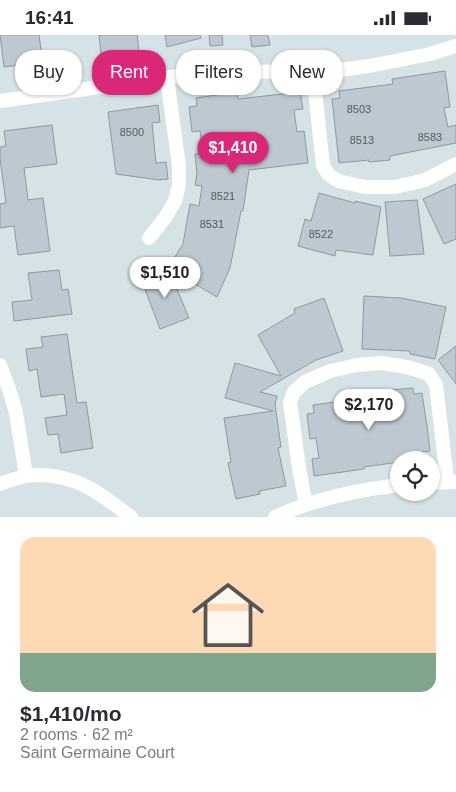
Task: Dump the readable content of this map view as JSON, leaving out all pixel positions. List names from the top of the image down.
{
  "house_numbers": [
    "8503",
    "8500",
    "8583",
    "8513",
    "8521",
    "8531",
    "8522"
  ],
  "page": {
    "status": "16:41",
    "chip": [
      "Buy",
      "Rent",
      "Filters",
      "New"
    ],
    "price": ["$1,410", "$1,510", "$2,170"],
    "list": [
      {
        "name": "$1,410/mo",
        "note": "2 rooms · 62 m² · Saint Germaine Court"
      }
    ]
  }
}
